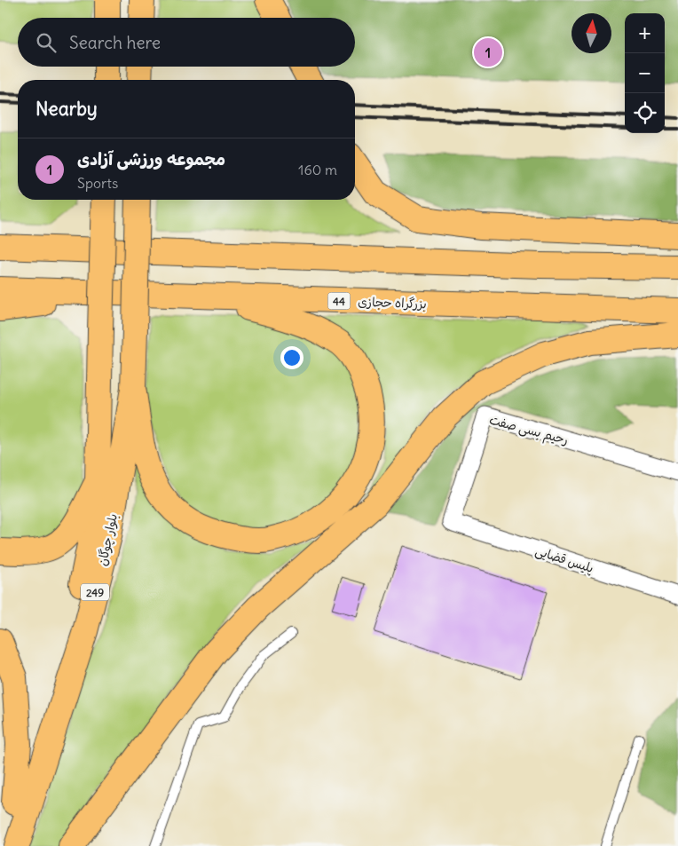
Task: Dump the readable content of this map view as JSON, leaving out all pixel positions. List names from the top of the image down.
{
  "streets": {
    "main road": [
      "44",
      "بزرگراه حجازی",
      "بلوار چوگان",
      "249"
    ],
    "street": ["رحیم بسی صفت", "پلیس قضایی"]
  },
  "crossings": [
    ["رحیم بسی صفت", "پلیس قضایی"]
  ],
  "north": "top",
  "page": {
    "map_buttons": ["+", "−"],
    "search": "Search here",
    "pins": "1",
    "heading": "Nearby",
    "list": [
      {
        "mark": "1",
        "name": "مجموعه ورزشی آزادی",
        "note": "Sports",
        "value": "160 m"
      }
    ]
  }
}
